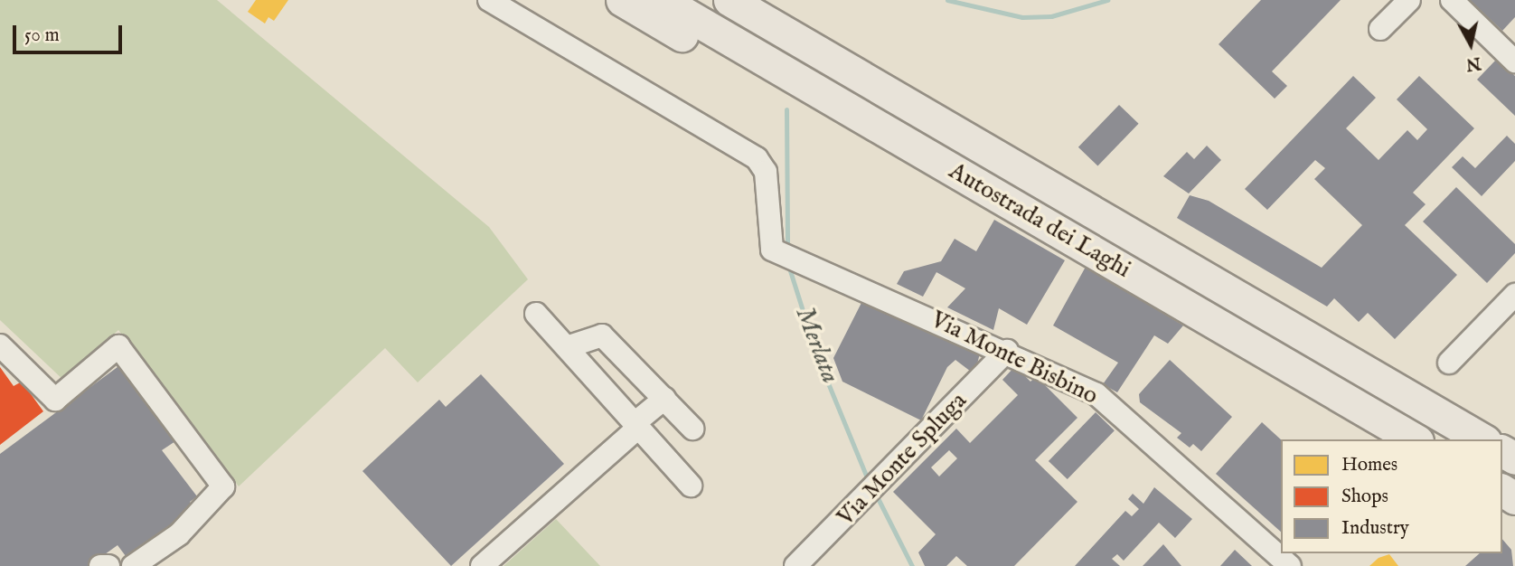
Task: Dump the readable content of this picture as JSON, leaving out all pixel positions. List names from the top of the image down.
{
  "streets": {
    "highway": ["Autostrada dei Laghi"],
    "street": ["Via Monte Bisbino", "Via Monte Spluga"]
  },
  "crossings": [
    ["Via Monte Bisbino", "Via Monte Spluga"]
  ],
  "water": ["Merlata"],
  "legend": ["Homes", "Shops", "Industry"],
  "scale_bar": "50 m",
  "north": "bottom"
}
